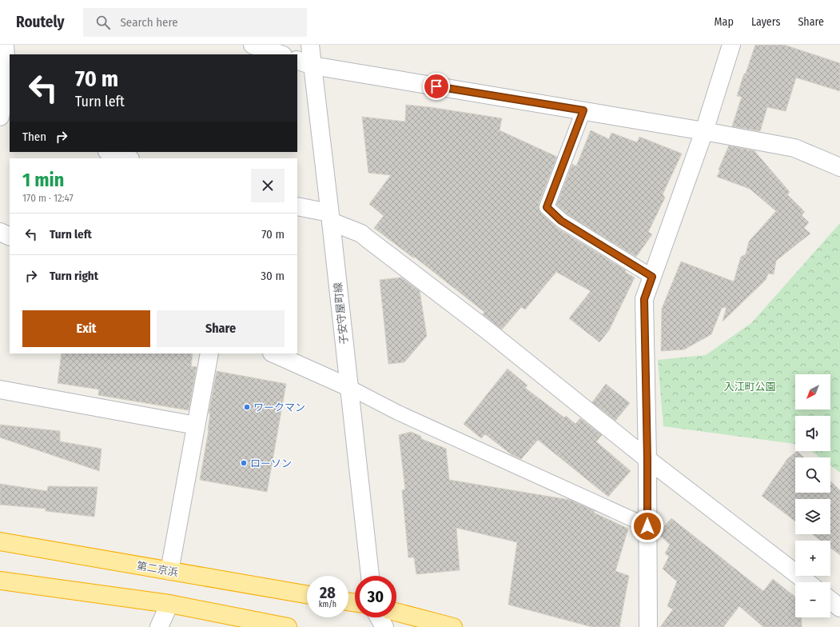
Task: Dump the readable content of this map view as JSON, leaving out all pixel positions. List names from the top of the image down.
{
  "streets": {
    "highway": ["第二京浜"],
    "street": ["子安守屋町線"]
  },
  "parks": ["入江町公園"],
  "places": ["ワークマン", "ローソン"],
  "north": "bottom left",
  "page": {
    "header": "Routely",
    "search": "Search here",
    "nav": ["Map", "Layers", "Share"],
    "turn": ["70 m", "Turn left"],
    "then": "Then",
    "heading": ["1 min", "170 m · 12:47"],
    "list": [
      {
        "name": "Turn left",
        "value": "70 m"
      },
      {
        "name": "Turn right",
        "value": "30 m"
      }
    ],
    "buttons": ["Exit", "Share"],
    "map_buttons": ["+", "−"],
    "speed": "28 km/h",
    "limit": "30"
  }
}
